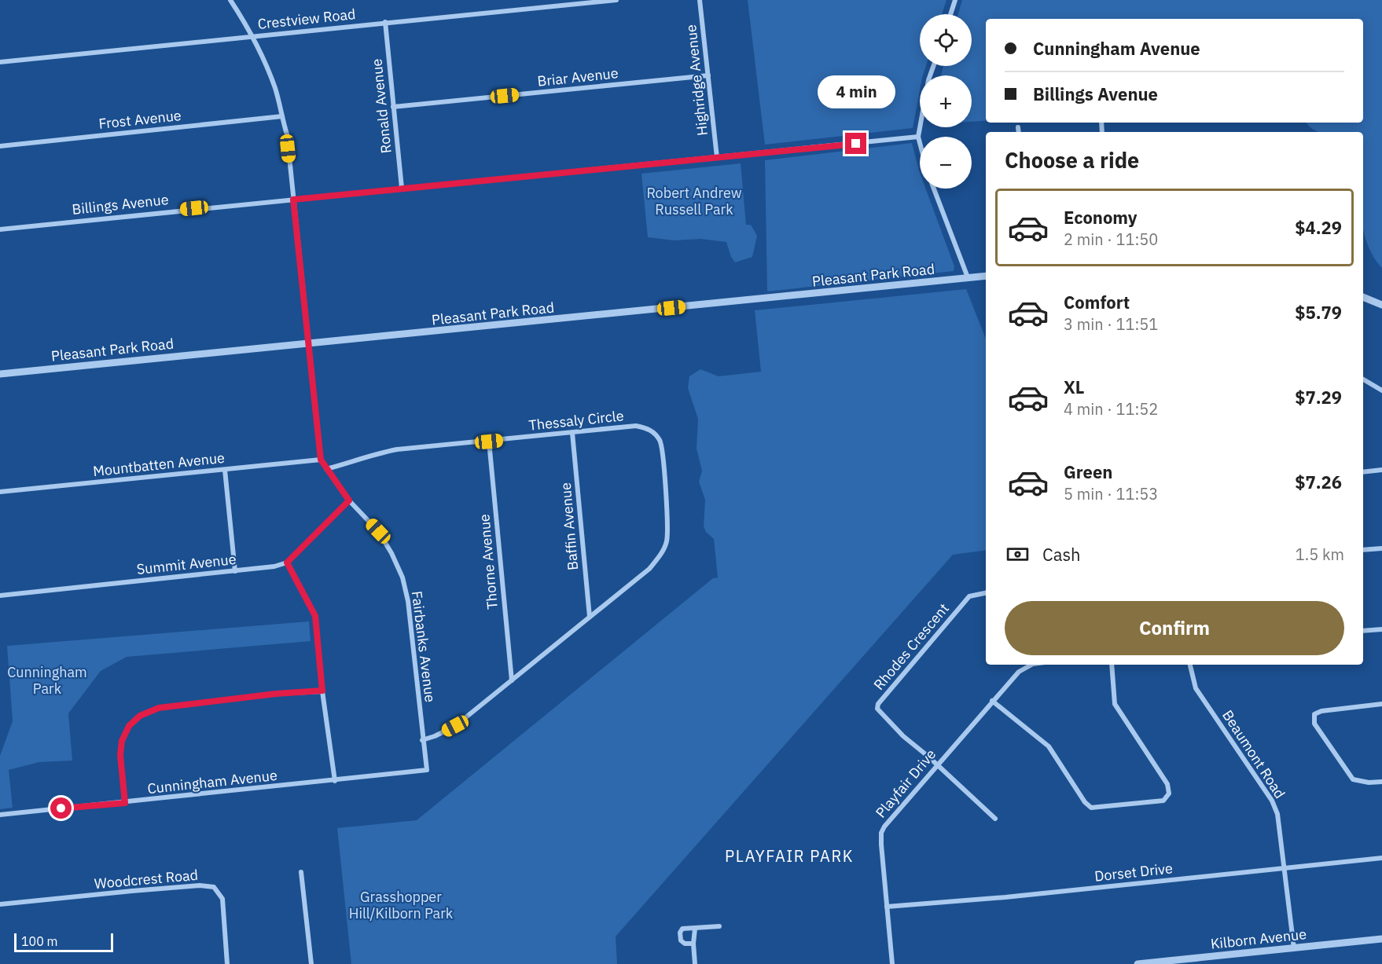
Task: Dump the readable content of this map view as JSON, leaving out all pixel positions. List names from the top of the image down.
{
  "streets": {
    "street": [
      "Crestview Road",
      "Briar Avenue",
      "Highridge Avenue",
      "Ronald Avenue",
      "Frost Avenue",
      "Billings Avenue",
      "Pleasant Park Road",
      "Thessaly Circle",
      "Mountbatten Avenue",
      "Baffin Avenue",
      "Thorne Avenue",
      "Summit Avenue",
      "Fairbanks Avenue",
      "Rhodes Crescent",
      "Beaumont Road",
      "Cunningham Avenue",
      "Playfair Drive",
      "Dorset Drive",
      "Woodcrest Road",
      "Kilborn Avenue"
    ]
  },
  "crossings": [
    ["Crestview Road", "Ronald Avenue"],
    ["Crestview Road", "Fairbanks Avenue"],
    ["Briar Avenue", "Highridge Avenue"],
    ["Briar Avenue", "Ronald Avenue"],
    ["Highridge Avenue", "Billings Avenue"],
    ["Ronald Avenue", "Billings Avenue"],
    ["Frost Avenue", "Fairbanks Avenue"],
    ["Billings Avenue", "Fairbanks Avenue"],
    ["Pleasant Park Road", "Fairbanks Avenue"],
    ["Thessaly Circle", "Baffin Avenue"],
    ["Thessaly Circle", "Thorne Avenue"],
    ["Thessaly Circle", "Fairbanks Avenue"],
    ["Mountbatten Avenue", "Fairbanks Avenue"],
    ["Fairbanks Avenue", "Cunningham Avenue"],
    ["Rhodes Crescent", "Playfair Drive"],
    ["Beaumont Road", "Dorset Drive"],
    ["Beaumont Road", "Kilborn Avenue"],
    ["Playfair Drive", "Dorset Drive"]
  ],
  "districts": ["PLAYFAIR PARK"],
  "parks": ["Robert Andrew Russell Park", "Cunningham Park", "Grasshopper Hill/Kilborn Park"],
  "scale_bar": "100 m",
  "page": {
    "map_buttons": ["+", "−"],
    "banner": ["Cunningham Avenue", "Billings Avenue"],
    "bubble": "4 min",
    "heading": "Choose a ride",
    "list": [
      {
        "name": "Economy",
        "note": "2 min · 11:50",
        "value": "$4.29"
      },
      {
        "name": "Comfort",
        "note": "3 min · 11:51",
        "value": "$5.79"
      },
      {
        "name": "XL",
        "note": "4 min · 11:52",
        "value": "$7.29"
      },
      {
        "name": "Green",
        "note": "5 min · 11:53",
        "value": "$7.26"
      }
    ],
    "pay": ["Cash", "1.5 km"],
    "buttons": "Confirm",
    "scale": "100 m"
  }
}
